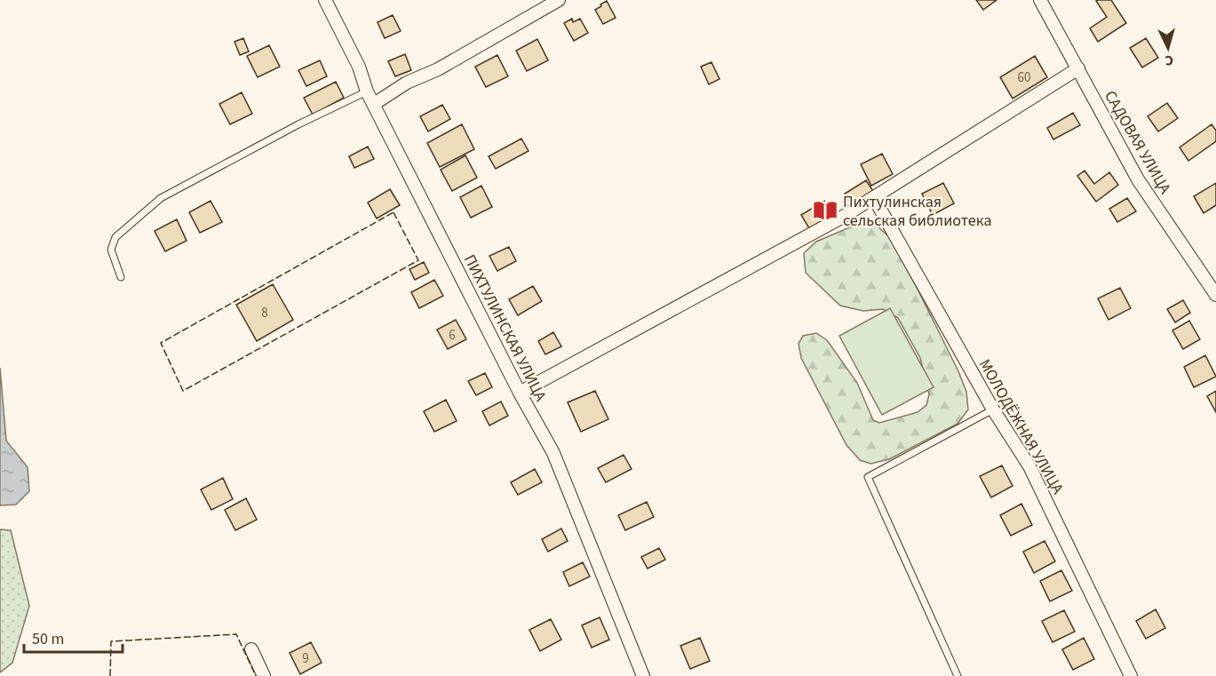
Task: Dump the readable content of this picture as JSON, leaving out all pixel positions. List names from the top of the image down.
{
  "streets": {
    "street": ["САДОВАЯ УЛИЦА", "ПИХТУЛИНСКАЯ УЛИЦА", "МОЛОДЁЖНАЯ УЛИЦА"]
  },
  "places": {
    "library": ["Пихтулинская сельская библиотека"]
  },
  "house_numbers": [
    "60",
    "8",
    "6",
    "9"
  ],
  "scale_bar": "50 m",
  "north": "bottom"
}
